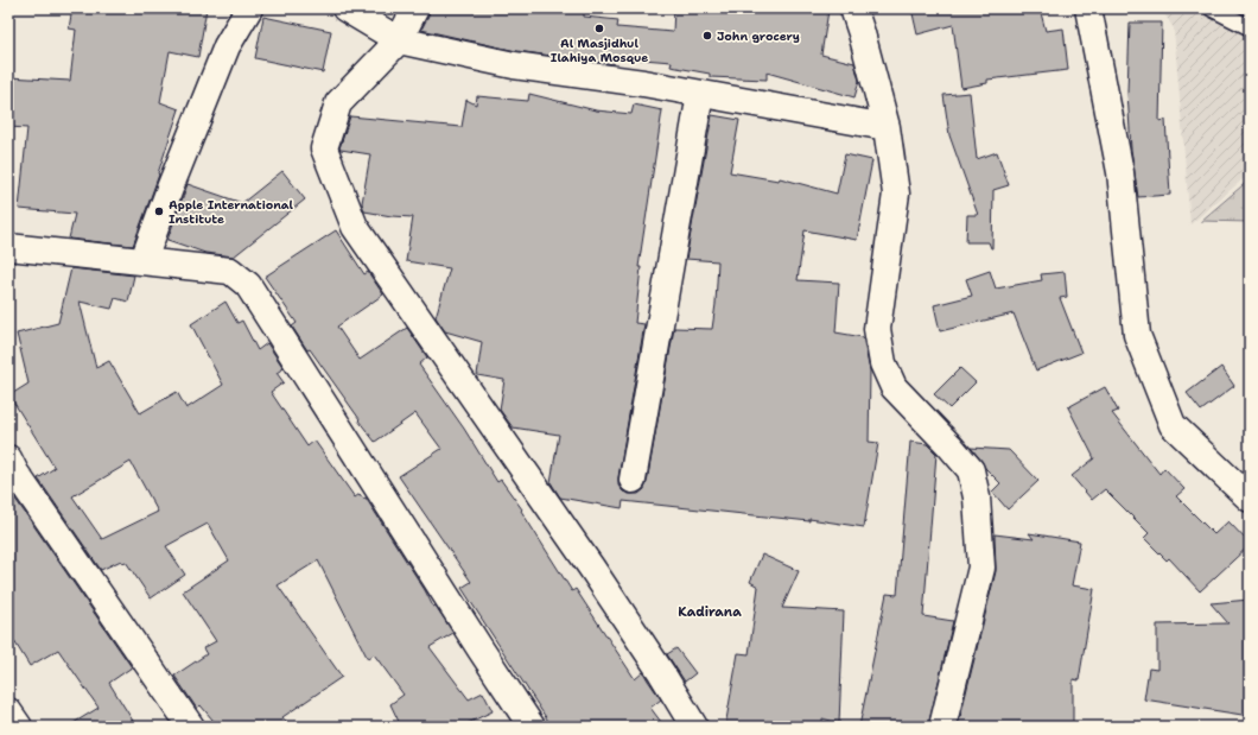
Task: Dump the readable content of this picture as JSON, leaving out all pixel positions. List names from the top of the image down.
{
  "districts": ["Kadirana"],
  "places": ["Al Masjidhul Ilahiya Mosque", "John grocery", "Apple International Institute"]
}
